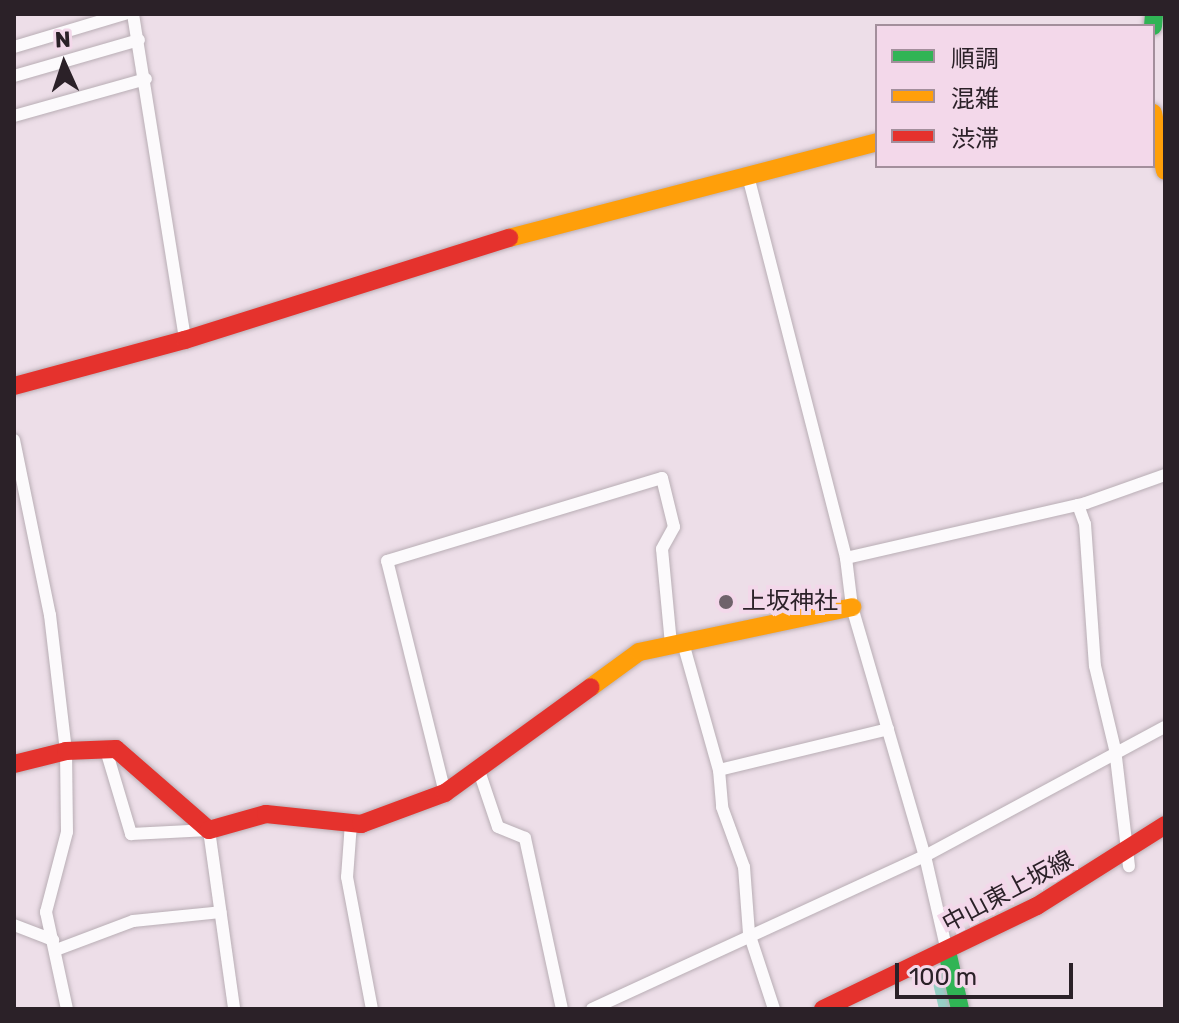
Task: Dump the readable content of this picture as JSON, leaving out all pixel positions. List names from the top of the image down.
{
  "streets": {
    "street": ["中山東上坂線"]
  },
  "places": ["上坂神社"],
  "legend": ["順調", "混雑", "渋滞"],
  "scale_bar": "100 m",
  "north": "top"
}
